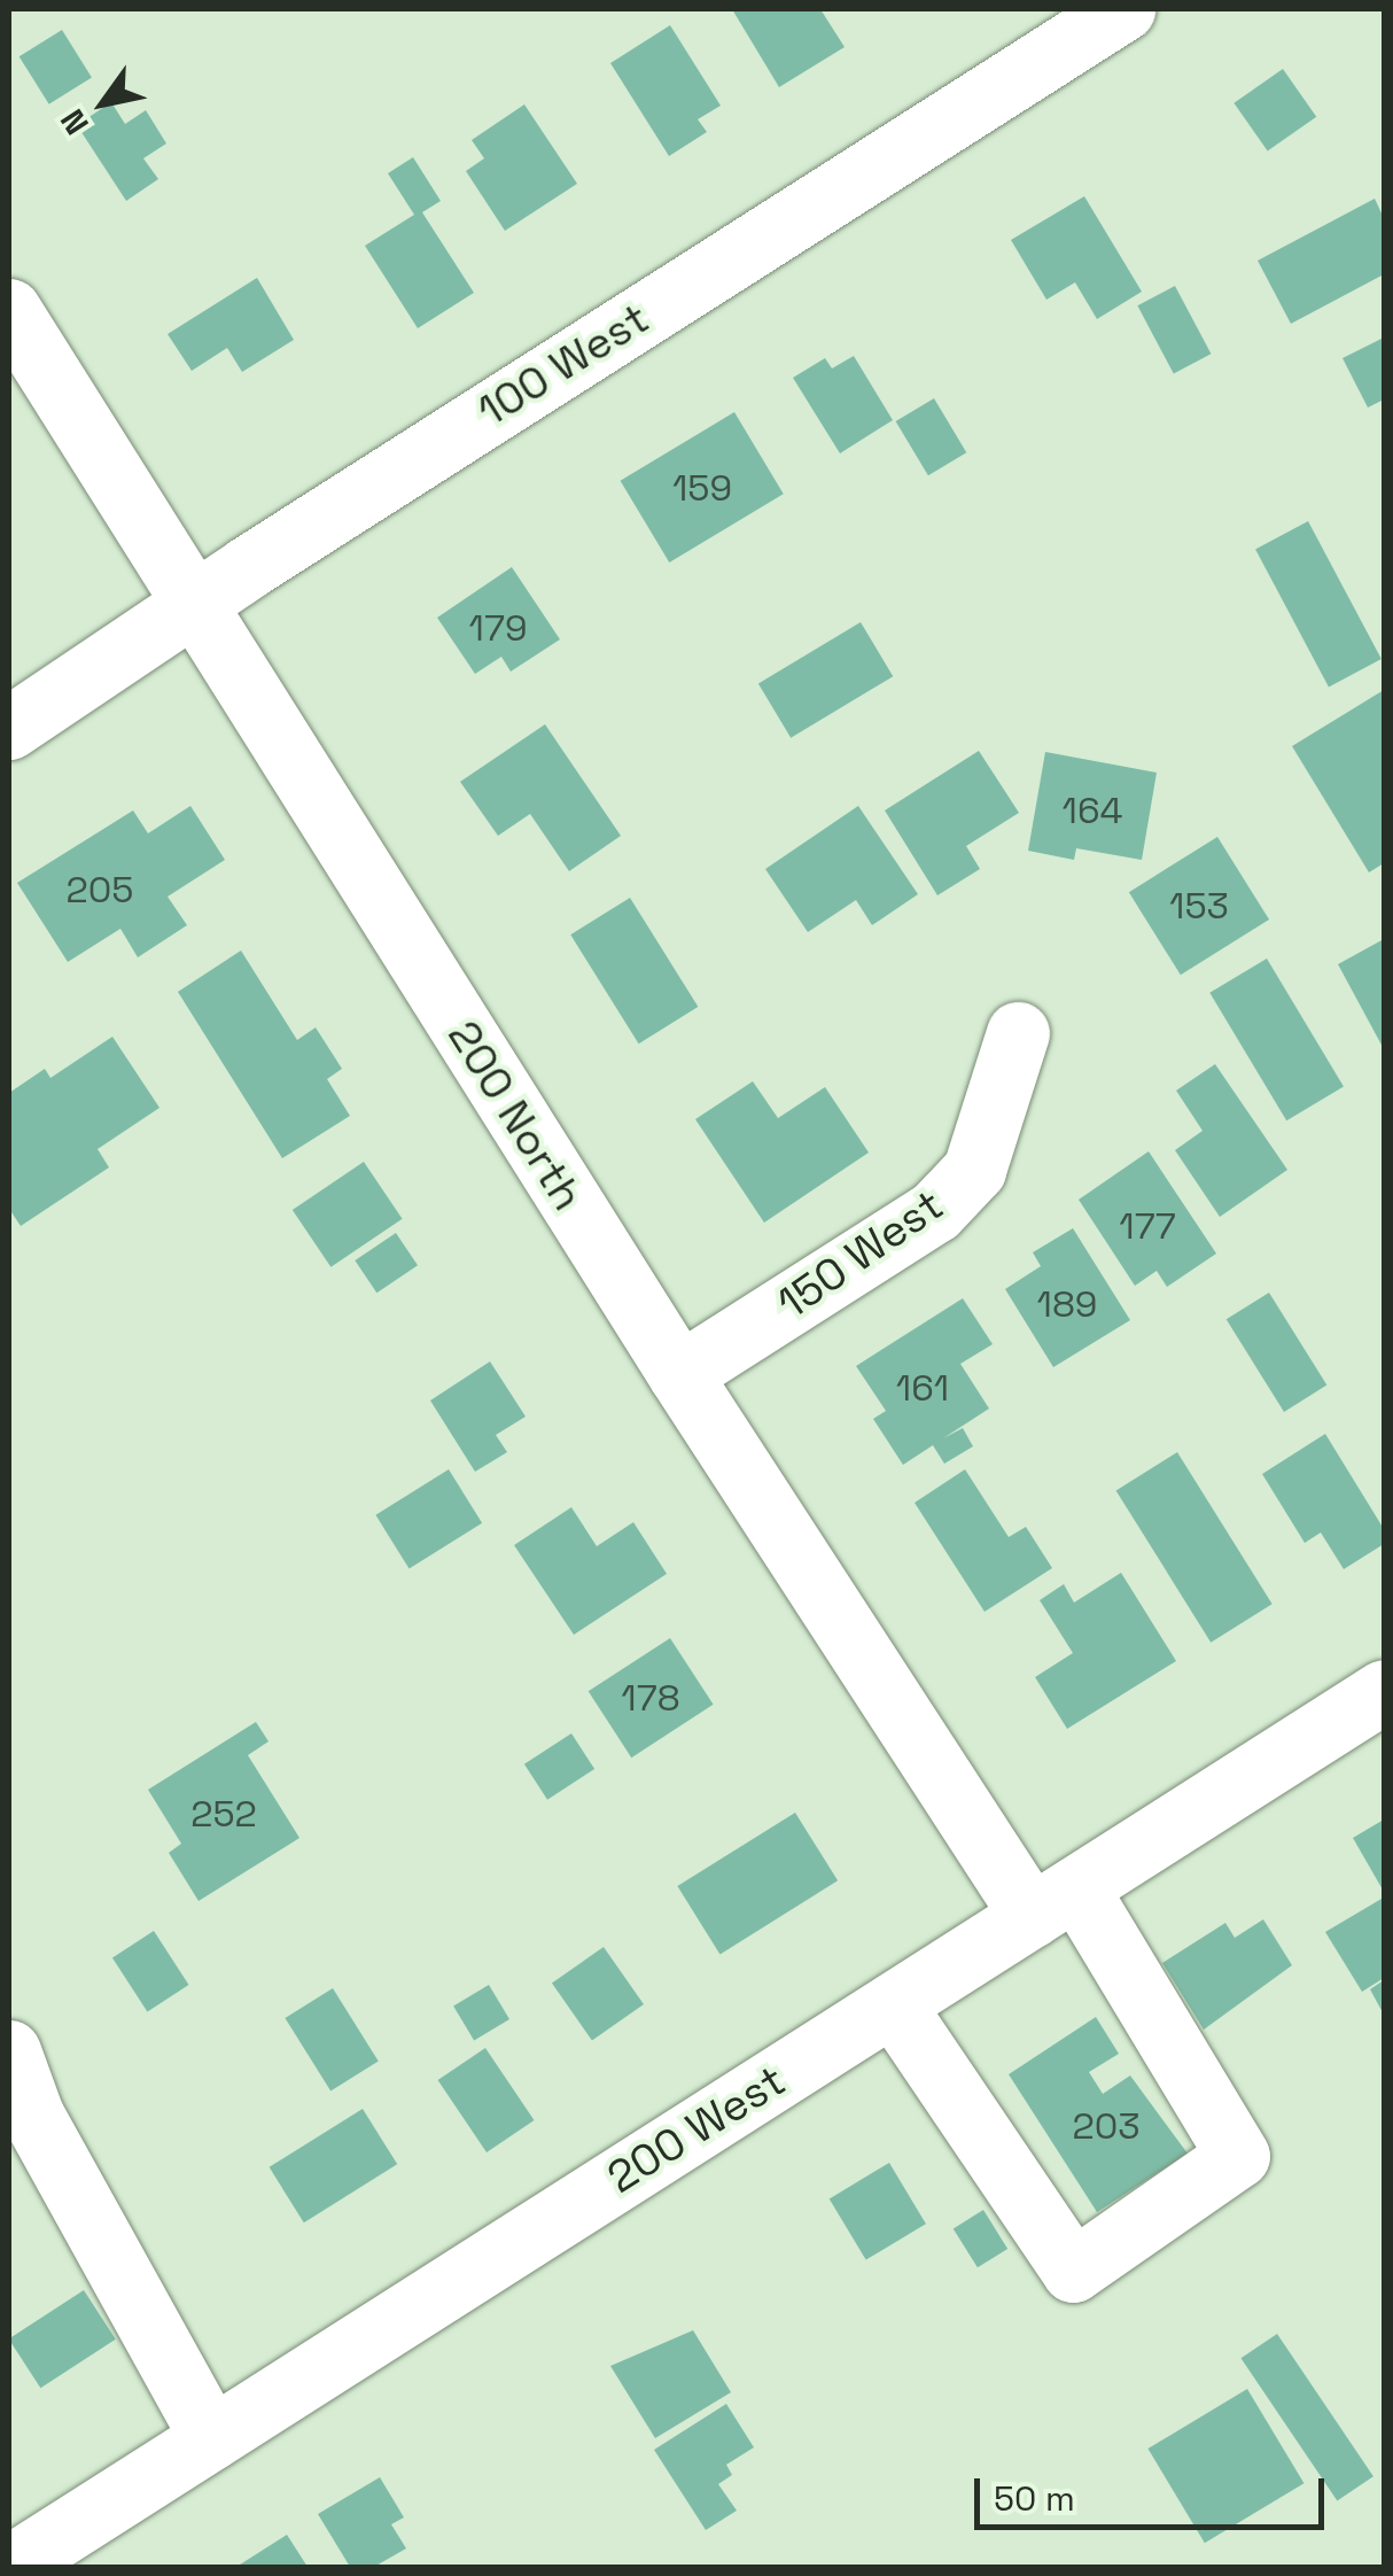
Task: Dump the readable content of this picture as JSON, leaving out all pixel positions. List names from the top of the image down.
{
  "streets": {
    "street": [
      "100 West",
      "200 North",
      "150 West",
      "200 West"
    ]
  },
  "crossings": [
    ["100 West", "200 North"],
    ["200 North", "150 West"],
    ["200 North", "200 West"]
  ],
  "house_numbers": [
    "159",
    "179",
    "164",
    "205",
    "153",
    "177",
    "189",
    "161",
    "178",
    "252",
    "203"
  ],
  "scale_bar": "50 m",
  "north": "bottom left"
}
